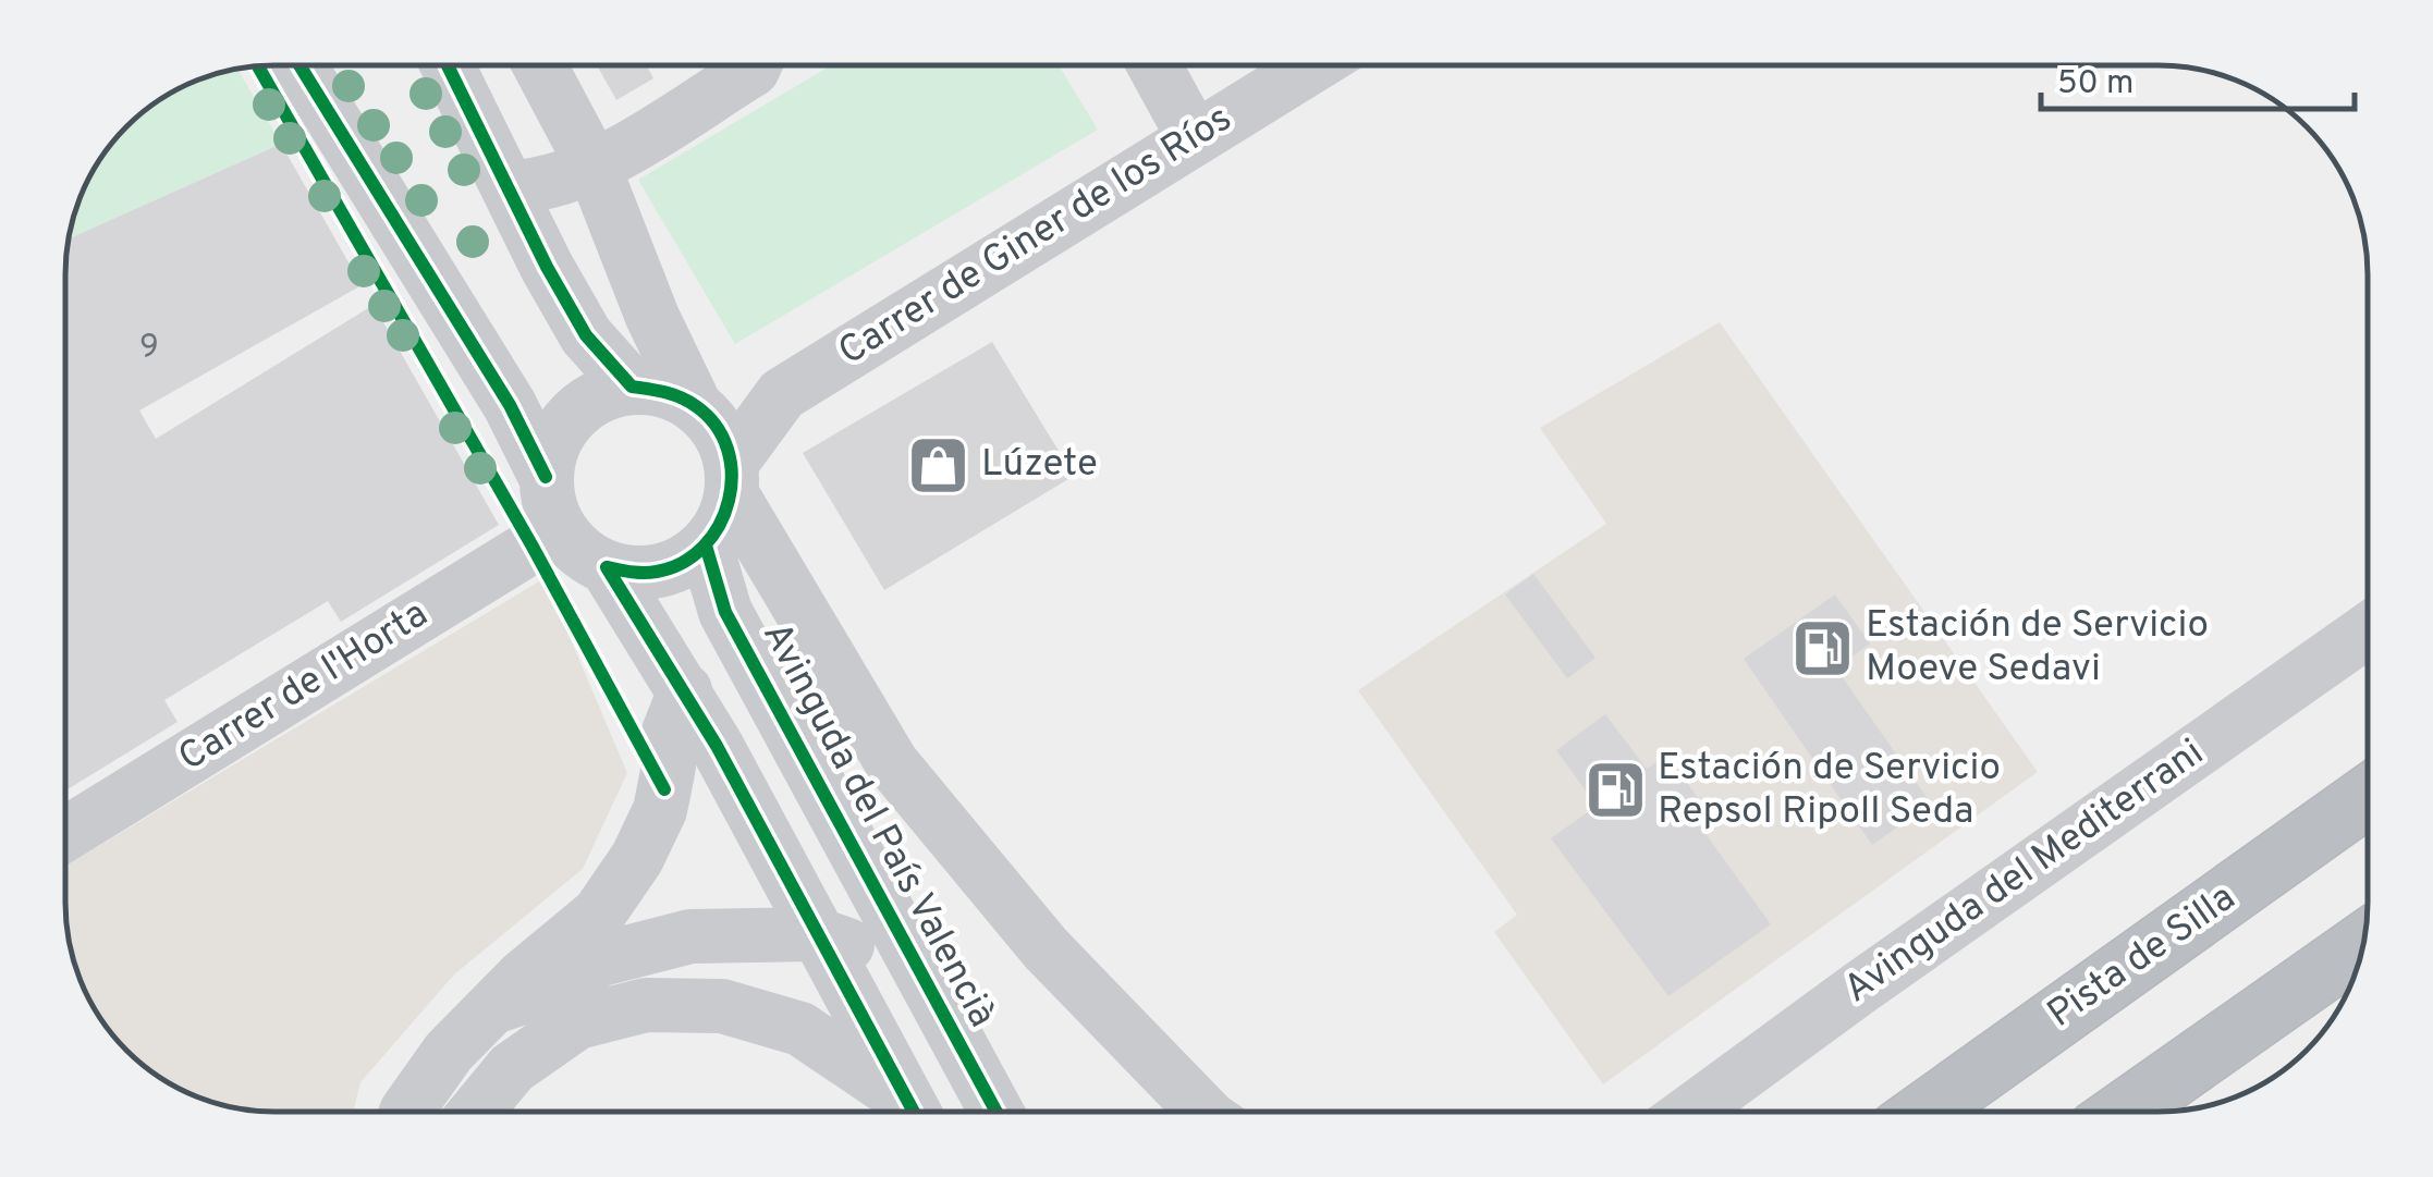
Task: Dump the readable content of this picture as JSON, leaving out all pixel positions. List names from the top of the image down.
{
  "streets": {
    "highway": ["Pista de Silla"],
    "street": [
      "Carrer de Giner de los Ríos",
      "Carrer de l'Horta",
      "Avinguda del País Valencià",
      "Avinguda del Mediterrani"
    ]
  },
  "crossings": [
    ["Carrer de Giner de los Ríos", "Carrer de l'Horta"],
    ["Carrer de Giner de los Ríos", "Avinguda del País Valencià"],
    ["Carrer de l'Horta", "Avinguda del País Valencià"]
  ],
  "places": {
    "shop": ["Lúzete"],
    "fuel station": ["Estación de Servicio Moeve Sedavi", "Estación de Servicio Repsol Ripoll Seda"]
  },
  "house_numbers": ["9"],
  "scale_bar": "50 m"
}
